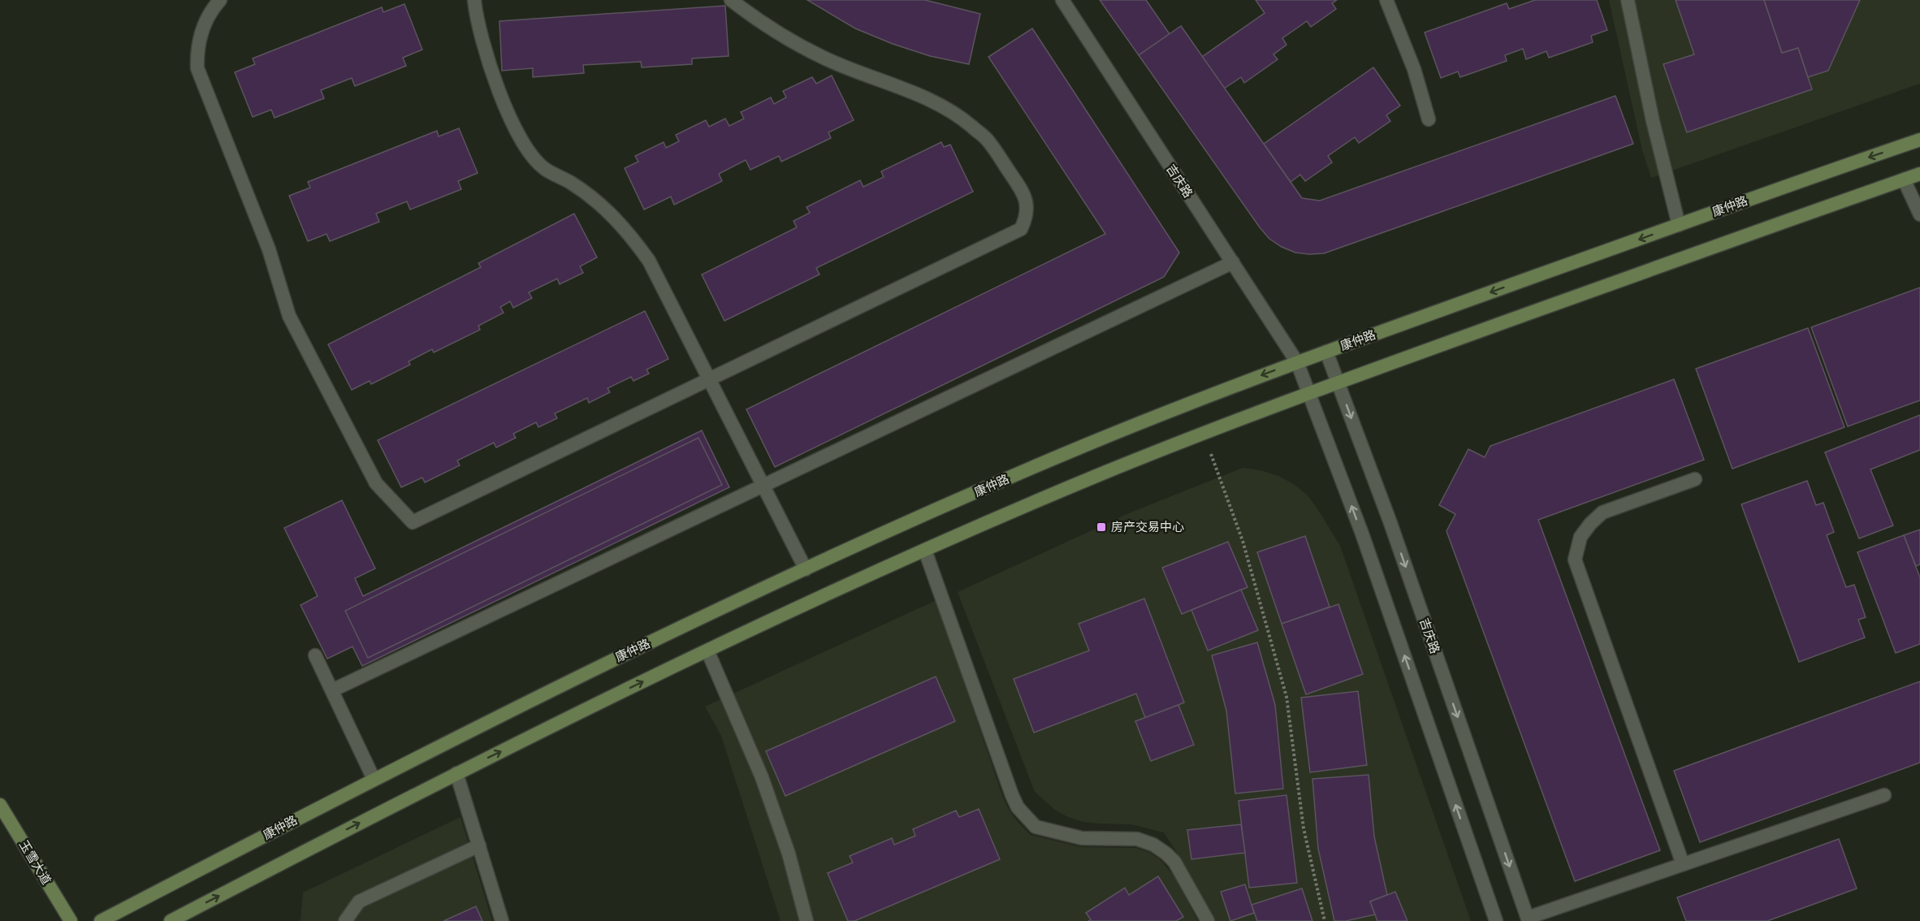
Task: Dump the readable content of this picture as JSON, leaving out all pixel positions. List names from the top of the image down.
{
  "streets": {
    "main road": ["康仲路", "玉雪大道"],
    "street": ["吉庆路"]
  },
  "crossings": [
    ["吉庆路", "康仲路"]
  ],
  "places": {
    "transit": ["房产交易中心"]
  }
}
